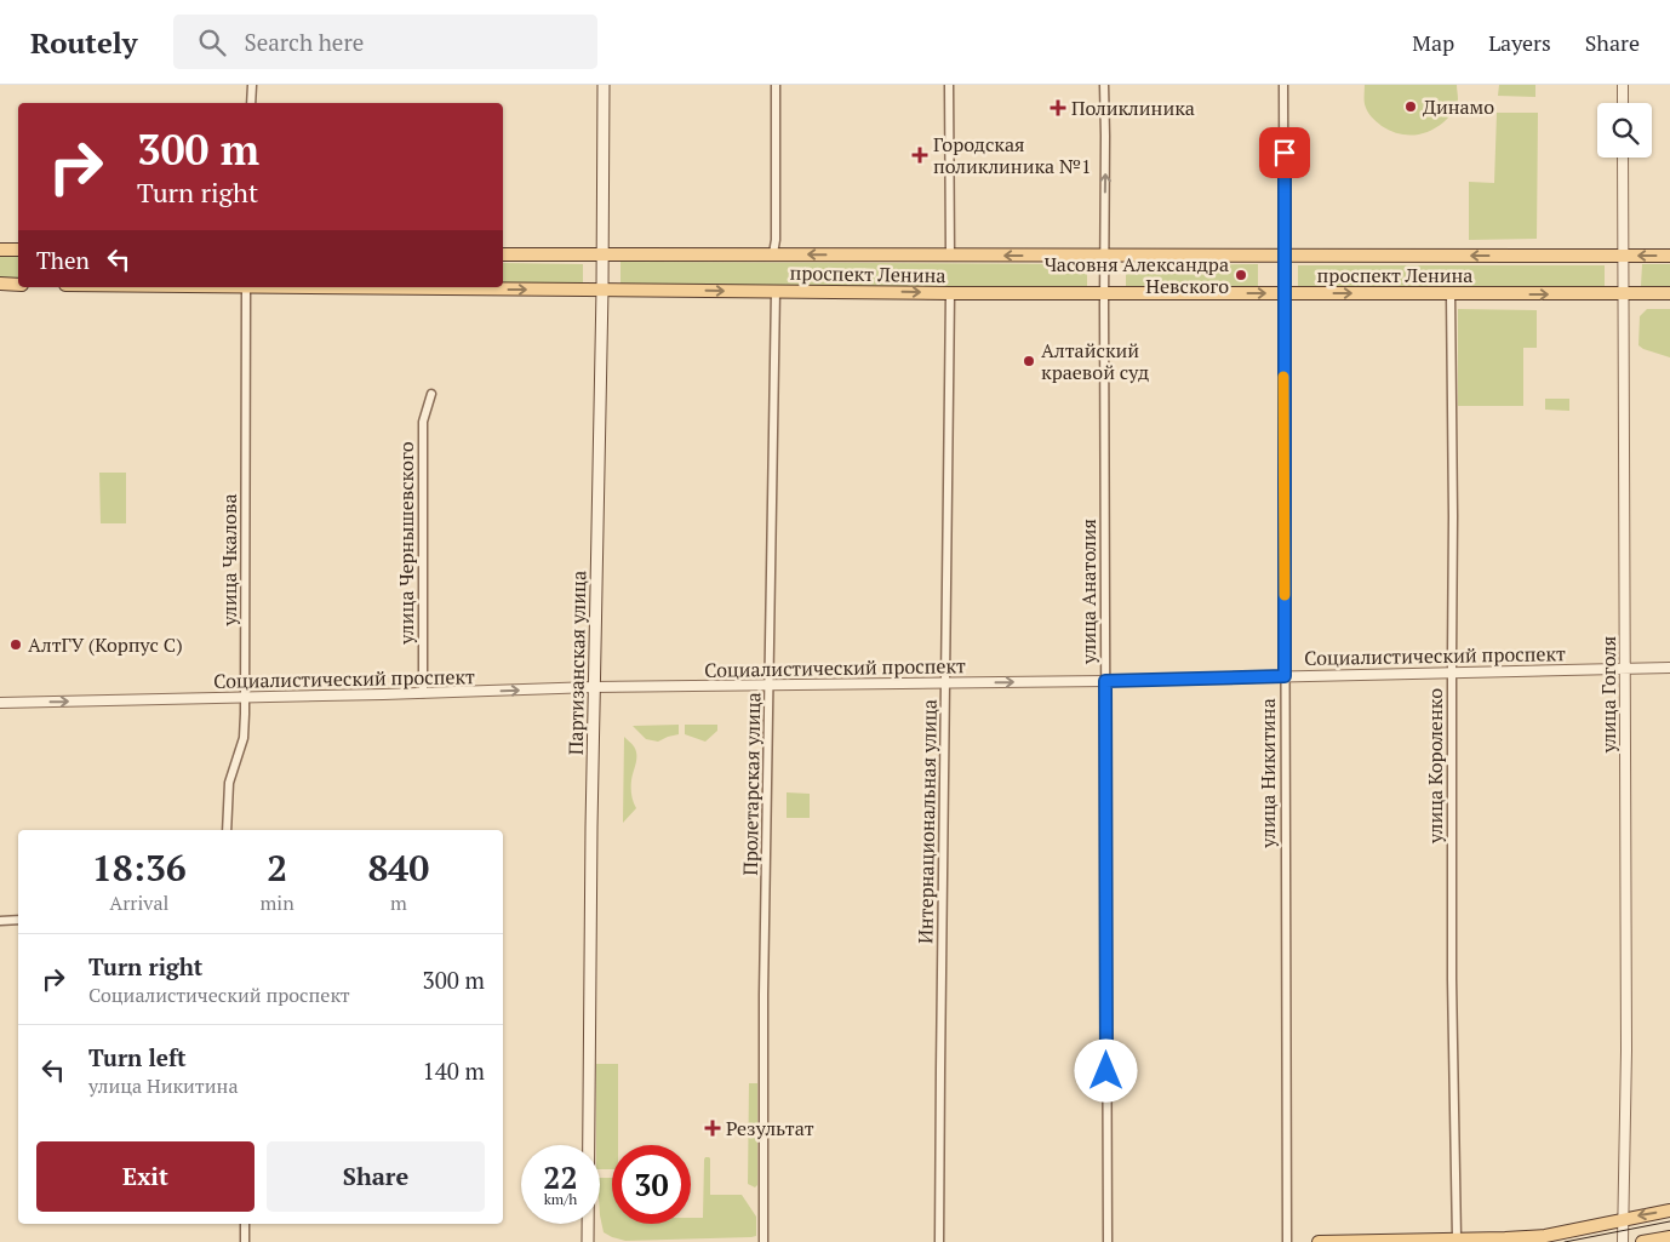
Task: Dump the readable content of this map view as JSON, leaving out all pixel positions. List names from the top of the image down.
{
  "streets": {
    "main road": ["проспект Ленина", "Партизанская улица"],
    "street": [
      "улица Чернышевского",
      "улица Чкалова",
      "улица Анатолия",
      "Социалистический проспект",
      "улица Гоголя",
      "улица Короленко",
      "улица Никитина",
      "Пролетарская улица",
      "Интернациональная улица"
    ]
  },
  "crossings": [
    ["проспект Ленина", "улица Анатолия"],
    ["проспект Ленина", "Партизанская улица"],
    ["проспект Ленина", "улица Гоголя"],
    ["проспект Ленина", "улица Короленко"],
    ["проспект Ленина", "улица Никитина"],
    ["проспект Ленина", "Пролетарская улица"],
    ["проспект Ленина", "Интернациональная улица"],
    ["улица Чернышевского", "Социалистический проспект"],
    ["улица Чкалова", "Социалистический проспект"],
    ["улица Анатолия", "Социалистический проспект"],
    ["Социалистический проспект", "Партизанская улица"],
    ["Социалистический проспект", "улица Гоголя"],
    ["Социалистический проспект", "улица Короленко"],
    ["Социалистический проспект", "улица Никитина"],
    ["Социалистический проспект", "Пролетарская улица"],
    ["Социалистический проспект", "Интернациональная улица"]
  ],
  "places": {
    "other": [
      "Динамо",
      "Часовня Александра Невского",
      "Алтайский краевой суд",
      "АлтГУ (Корпус С)"
    ],
    "health": ["Поликлиника", "Городская поликлиника №1", "Результат"]
  },
  "page": {
    "header": "Routely",
    "search": "Search here",
    "nav": ["Map", "Layers", "Share"],
    "turn": ["300 m", "Turn right"],
    "then": "Then",
    "eta": [
      "18:36",
      "Arrival",
      "2",
      "min",
      "840",
      "m"
    ],
    "list": [
      {
        "name": "Turn right",
        "note": "Социалистический проспект",
        "value": "300 m"
      },
      {
        "name": "Turn left",
        "note": "улица Никитина",
        "value": "140 m"
      }
    ],
    "buttons": ["Exit", "Share"],
    "speed": "22 km/h",
    "limit": "30"
  }
}
